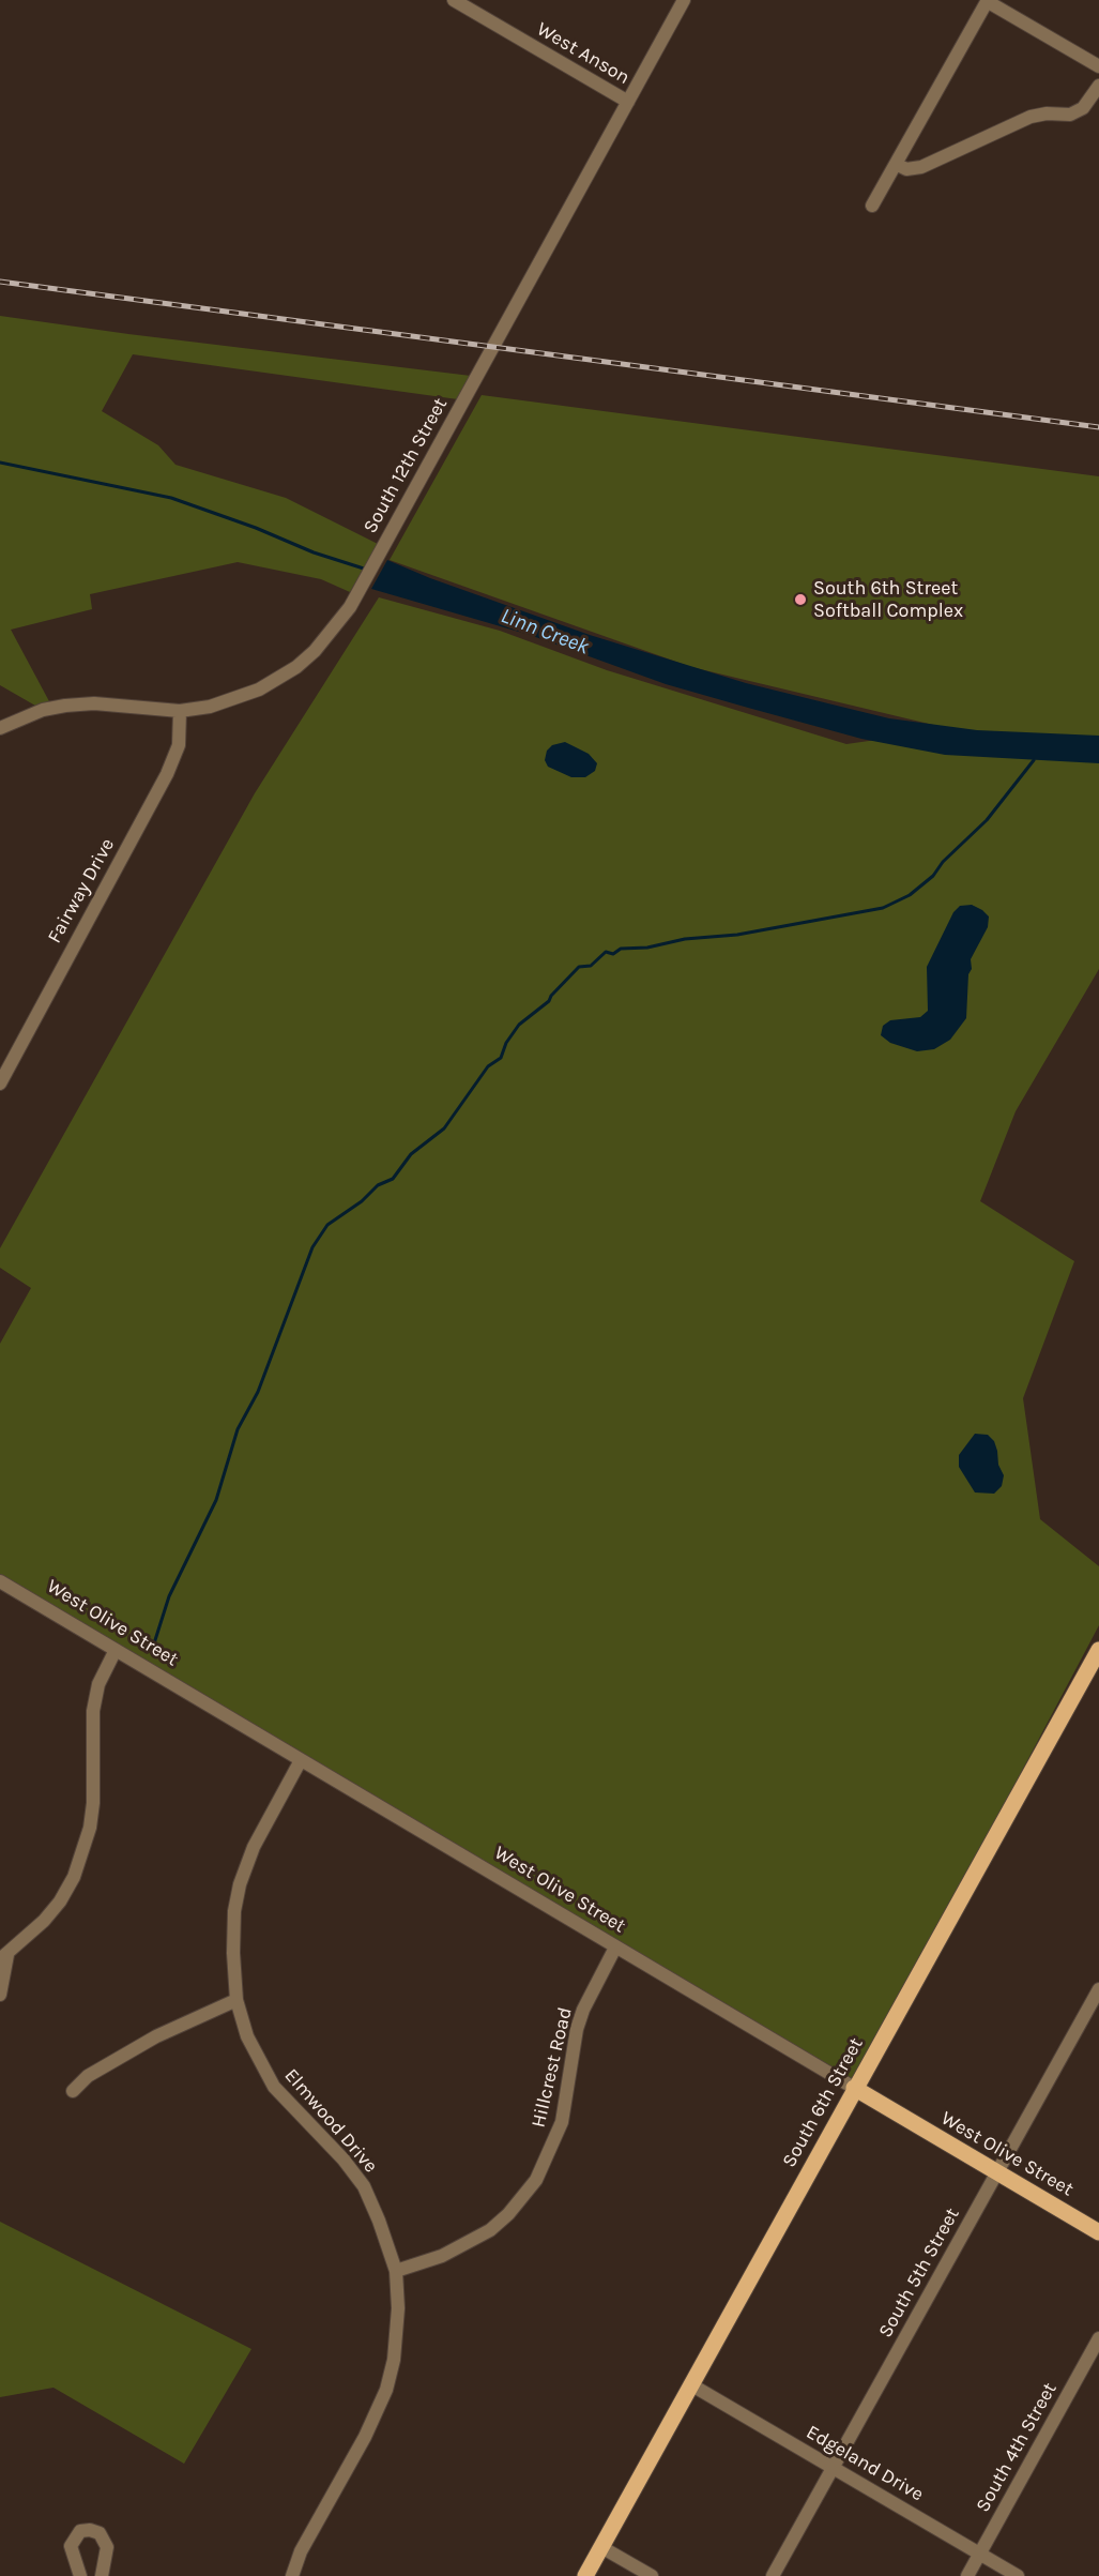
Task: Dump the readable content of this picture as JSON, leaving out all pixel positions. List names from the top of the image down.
{
  "streets": {
    "main road": ["West Olive Street", "South 6th Street"],
    "street": [
      "West Anson",
      "South 12th Street",
      "Fairway Drive",
      "Hillcrest Road",
      "Elmwood Drive",
      "South 5th Street",
      "South 4th Street",
      "Edgeland Drive"
    ]
  },
  "crossings": [
    ["West Anson", "South 12th Street"],
    ["South 12th Street", "Fairway Drive"],
    ["West Olive Street", "Hillcrest Road"],
    ["West Olive Street", "South 6th Street"],
    ["West Olive Street", "Elmwood Drive"],
    ["West Olive Street", "South 5th Street"],
    ["Hillcrest Road", "Elmwood Drive"],
    ["South 6th Street", "Edgeland Drive"],
    ["South 5th Street", "Edgeland Drive"],
    ["South 4th Street", "Edgeland Drive"]
  ],
  "water": ["Linn Creek"],
  "places": ["South 6th Street Softball Complex"]
}
